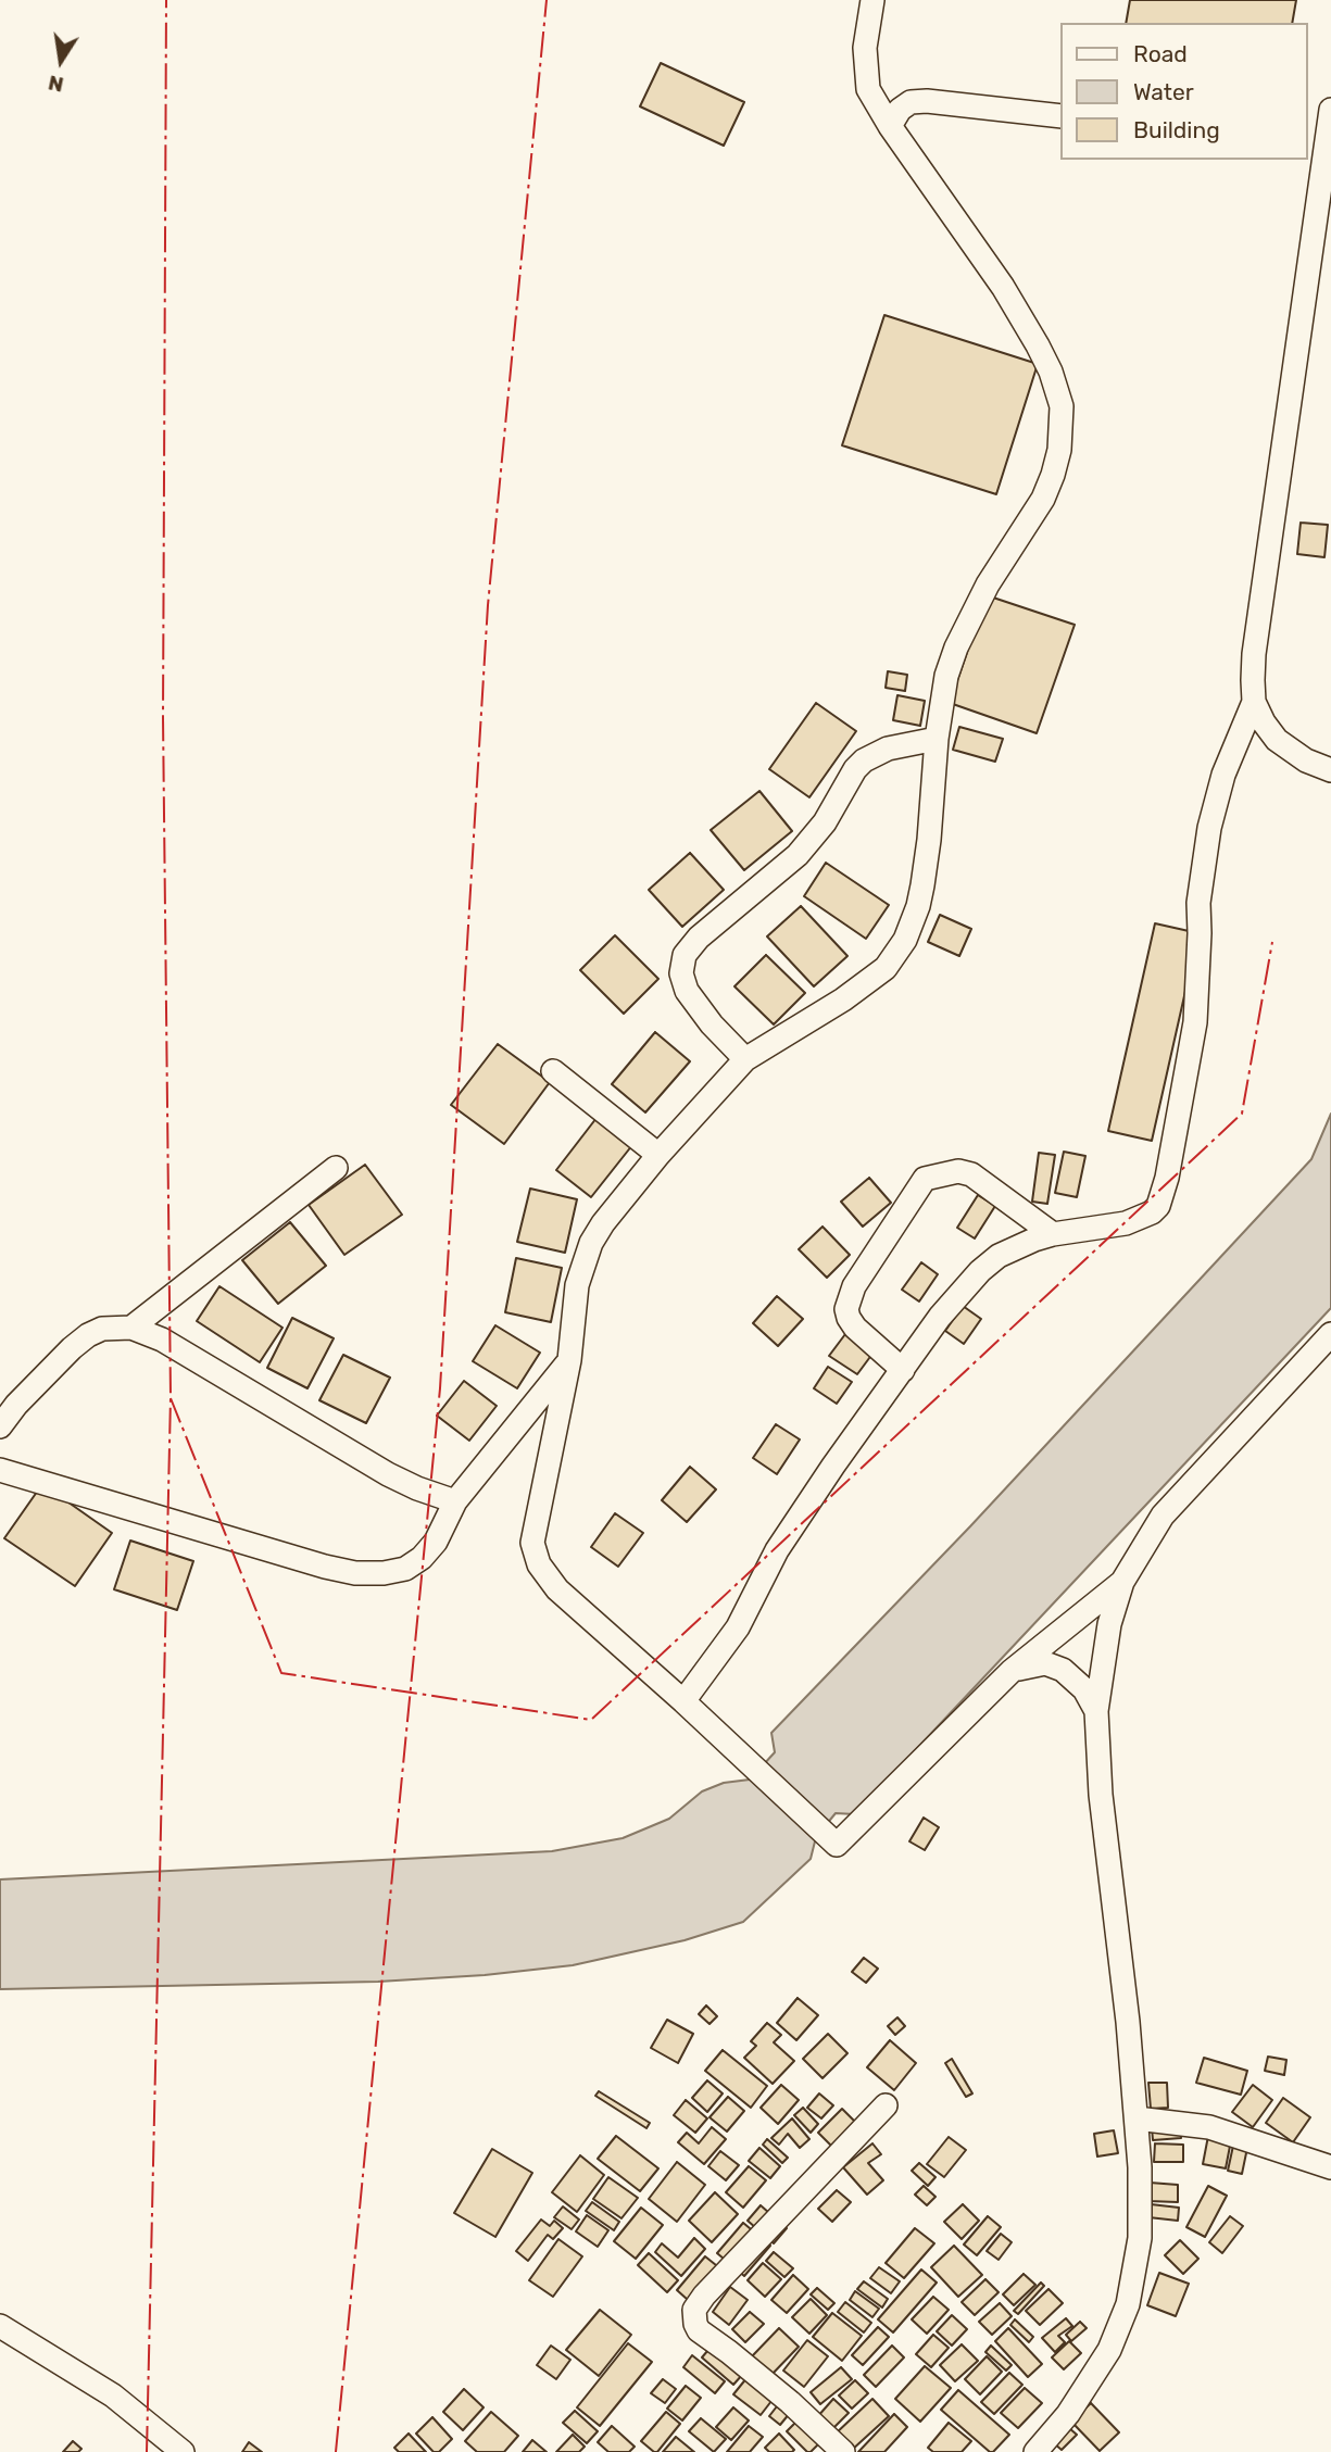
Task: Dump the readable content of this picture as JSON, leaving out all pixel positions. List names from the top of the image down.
{
  "legend": ["Road", "Water", "Building"],
  "north": "bottom"
}
